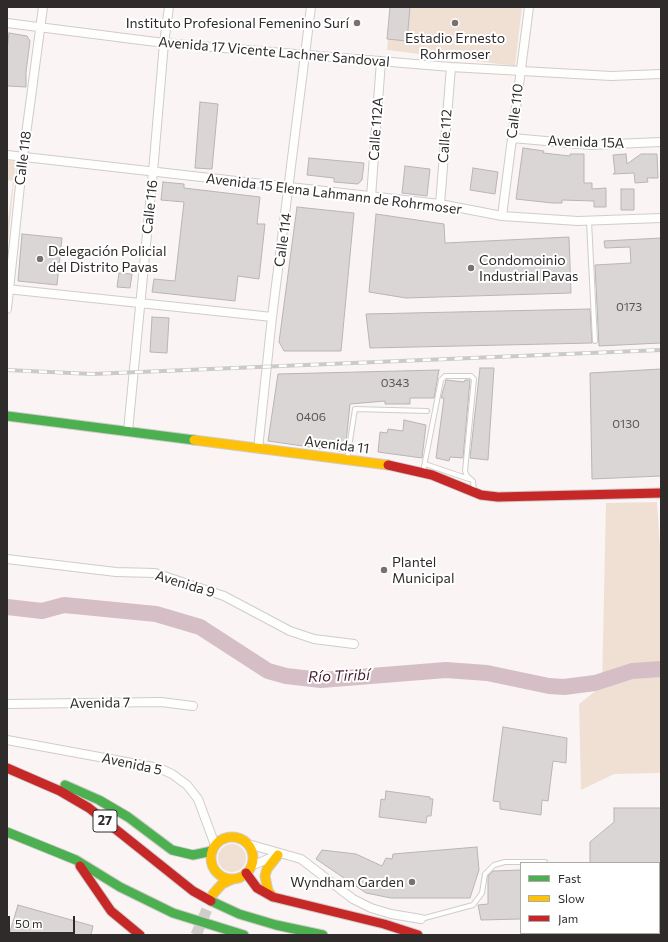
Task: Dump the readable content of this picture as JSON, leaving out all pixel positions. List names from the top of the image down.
{
  "streets": {
    "main road": ["Avenida 11", "27"],
    "street": [
      "Avenida 17 Vicente Lachner Sandoval",
      "Calle 110",
      "Calle 112A",
      "Calle 112",
      "Avenida 15A",
      "Calle 118",
      "Avenida 15 Elena Lahmann de Rohrmoser",
      "Calle 116",
      "Calle 114",
      "Avenida 9",
      "Avenida 7",
      "Avenida 5"
    ]
  },
  "crossings": [
    ["Avenida 17 Vicente Lachner Sandoval", "Calle 110"],
    ["Avenida 17 Vicente Lachner Sandoval", "Calle 112A"],
    ["Avenida 17 Vicente Lachner Sandoval", "Calle 112"],
    ["Avenida 17 Vicente Lachner Sandoval", "Calle 118"],
    ["Avenida 17 Vicente Lachner Sandoval", "Calle 116"],
    ["Avenida 17 Vicente Lachner Sandoval", "Calle 114"],
    ["Calle 110", "Avenida 15A"],
    ["Calle 110", "Avenida 15 Elena Lahmann de Rohrmoser"],
    ["Calle 112A", "Avenida 15 Elena Lahmann de Rohrmoser"],
    ["Calle 112", "Avenida 15 Elena Lahmann de Rohrmoser"],
    ["Calle 118", "Avenida 15 Elena Lahmann de Rohrmoser"],
    ["Avenida 15 Elena Lahmann de Rohrmoser", "Calle 116"],
    ["Avenida 15 Elena Lahmann de Rohrmoser", "Calle 114"],
    ["Calle 116", "Avenida 11"],
    ["Calle 114", "Avenida 11"]
  ],
  "water": ["Río Tiribí"],
  "places": [
    "Instituto Profesional Femenino Surí",
    "Estadio Ernesto Rohrmoser",
    "Delegación Policial del Distrito Pavas",
    "Condomoinio Industrial Pavas",
    "Plantel Municipal",
    "Wyndham Garden"
  ],
  "house_numbers": [
    "0173",
    "0343",
    "0406",
    "0130"
  ],
  "legend": ["Fast", "Slow", "Jam"],
  "scale_bar": "50 m"
}
